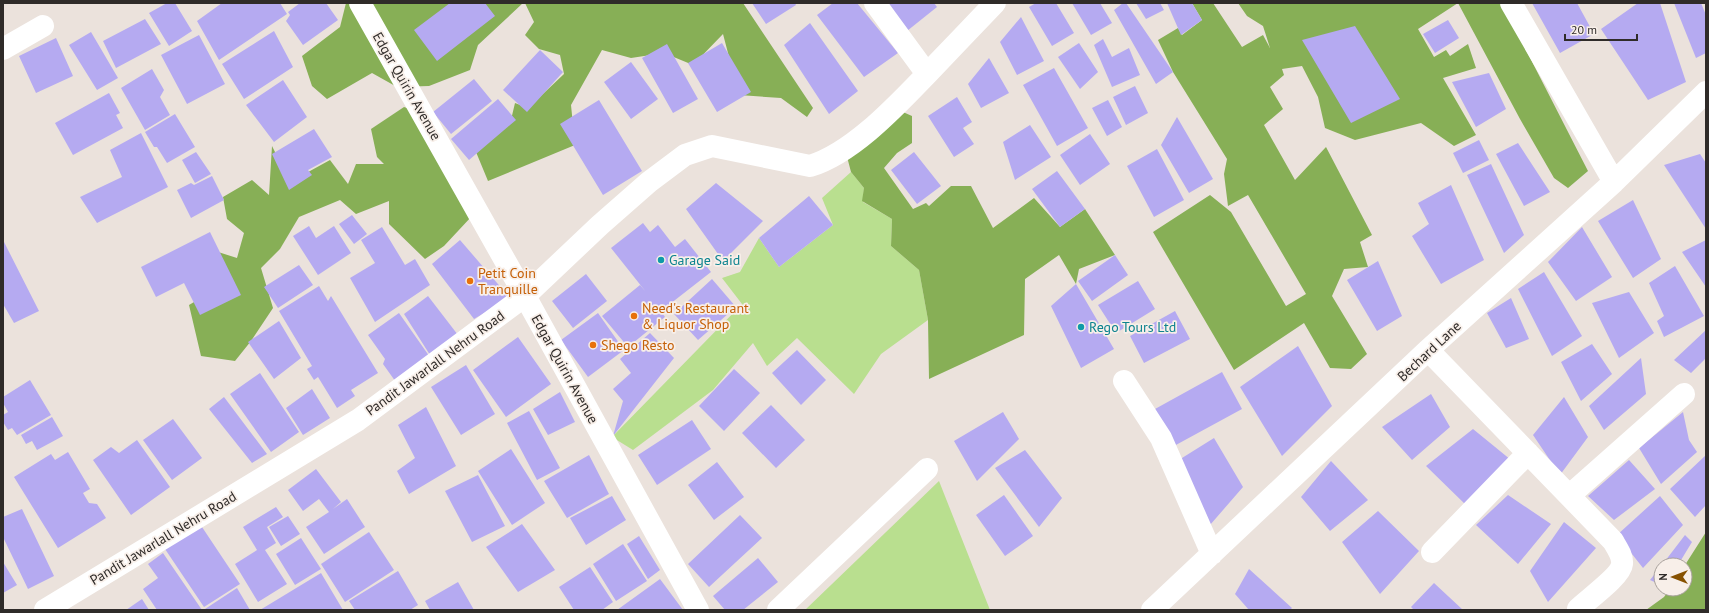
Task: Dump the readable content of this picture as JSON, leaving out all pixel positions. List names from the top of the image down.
{
  "streets": {
    "street": ["Edgar Quirin Avenue", "Bechard Lane", "Pandit Jawarlall Nehru Road"]
  },
  "crossings": [
    ["Edgar Quirin Avenue", "Pandit Jawarlall Nehru Road"]
  ],
  "places": [
    "Garage Said",
    "Petit Coin Tranquille",
    "Need's Restaurant & Liquor Shop",
    "Rego Tours Ltd",
    "Shego Resto"
  ],
  "scale_bar": "20 m",
  "north": "left"
}
